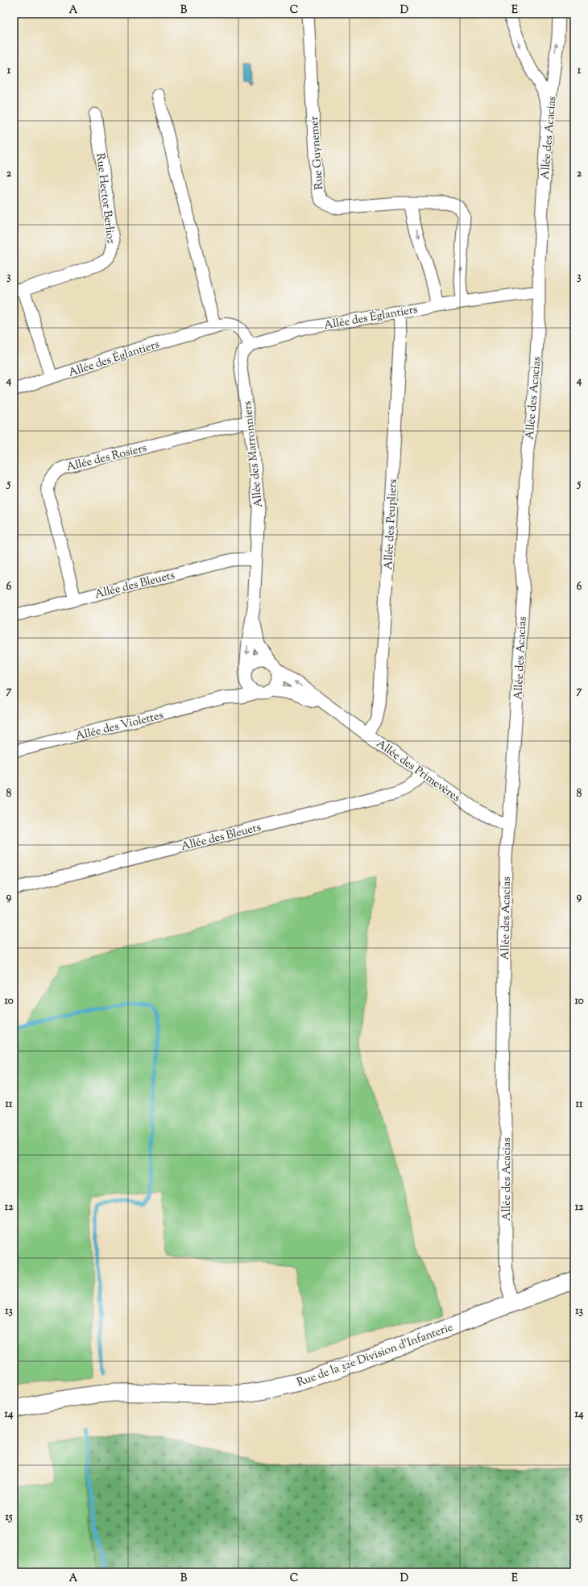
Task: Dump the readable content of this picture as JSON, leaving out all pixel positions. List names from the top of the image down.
{
  "streets": {
    "main road": ["Rue de la 32e Division d'Infanterie"],
    "street": [
      "Allée des Acacias",
      "Rue Guynemer",
      "Rue Hector Berlioz",
      "Allée des Églantiers",
      "Allée des Marronniers",
      "Allée des Rosiers",
      "Allée des Peupliers",
      "Allée des Bleuets",
      "Allée des Violettes",
      "Allée des Primevères"
    ]
  },
  "crossings": [
    ["Allée des Acacias", "Allée des Églantiers"],
    ["Allée des Acacias", "Allée des Primevères"],
    ["Allée des Acacias", "Rue de la 32e Division d'Infanterie"],
    ["Rue Guynemer", "Allée des Églantiers"],
    ["Allée des Églantiers", "Allée des Marronniers"],
    ["Allée des Églantiers", "Allée des Peupliers"],
    ["Allée des Marronniers", "Allée des Rosiers"],
    ["Allée des Marronniers", "Allée des Bleuets"],
    ["Allée des Marronniers", "Allée des Violettes"],
    ["Allée des Marronniers", "Allée des Primevères"],
    ["Allée des Rosiers", "Allée des Bleuets"],
    ["Allée des Peupliers", "Allée des Primevères"],
    ["Allée des Bleuets", "Allée des Primevères"],
    ["Allée des Violettes", "Allée des Primevères"]
  ],
  "grid": {
    "columns": [
      "A",
      "B",
      "C",
      "D",
      "E"
    ],
    "rows": [
      "1",
      "2",
      "3",
      "4",
      "5",
      "6",
      "7",
      "8",
      "9",
      "10",
      "11",
      "12",
      "13",
      "14",
      "15"
    ]
  }
}
